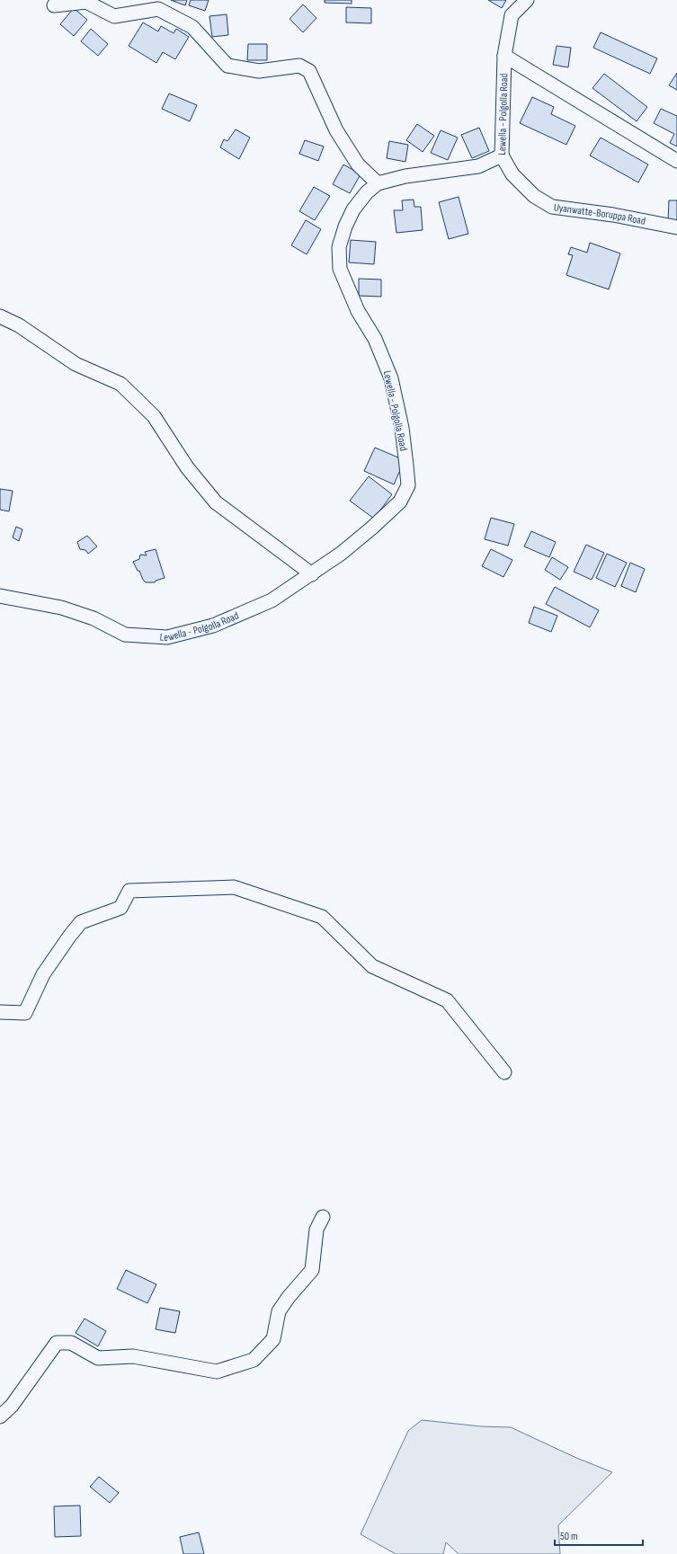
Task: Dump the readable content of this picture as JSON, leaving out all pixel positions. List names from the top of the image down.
{
  "streets": {
    "street": ["Lewella - Polgolla Road", "Uyanwatte-Boruppa Road"]
  },
  "crossings": [
    ["Lewella - Polgolla Road", "Uyanwatte-Boruppa Road"]
  ],
  "scale_bar": "50 m"
}
